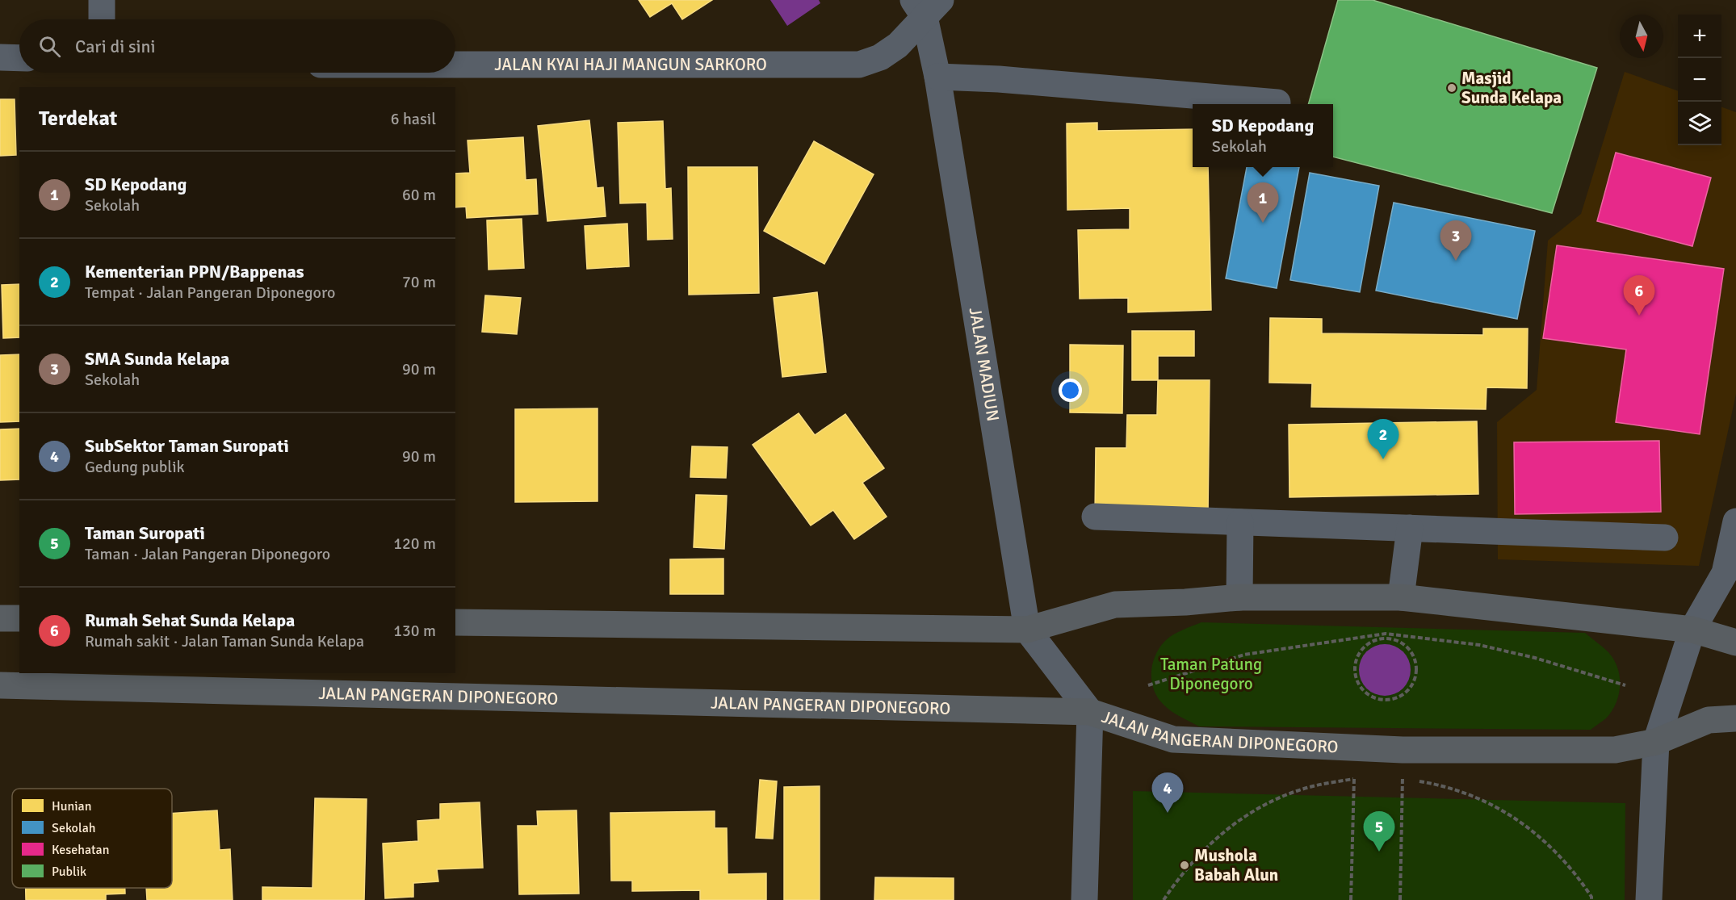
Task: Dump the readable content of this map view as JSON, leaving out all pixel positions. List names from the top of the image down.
{
  "streets": {
    "main road": ["JALAN PANGERAN DIPONEGORO"],
    "street": ["JALAN KYAI HAJI MANGUN SARKORO", "JALAN MADIUN"]
  },
  "crossings": [
    ["JALAN KYAI HAJI MANGUN SARKORO", "JALAN MADIUN"],
    ["JALAN MADIUN", "JALAN PANGERAN DIPONEGORO"]
  ],
  "parks": ["Taman Patung Diponegoro"],
  "places": ["Masjid Sunda Kelapa", "Mushola Babah Alun"],
  "legend": [
    "Hunian",
    "Sekolah",
    "Kesehatan",
    "Publik"
  ],
  "north": "bottom",
  "page": {
    "map_buttons": ["+", "−"],
    "search": "Cari di sini",
    "heading": ["Terdekat", "6 hasil"],
    "popup": ["SD Kepodang", "Sekolah"],
    "list": [
      {
        "mark": "1",
        "name": "SD Kepodang",
        "note": "Sekolah",
        "value": "60 m"
      },
      {
        "mark": "2",
        "name": "Kementerian PPN/Bappenas",
        "note": "Tempat · Jalan Pangeran Diponegoro",
        "value": "70 m"
      },
      {
        "mark": "3",
        "name": "SMA Sunda Kelapa",
        "note": "Sekolah",
        "value": "90 m"
      },
      {
        "mark": "4",
        "name": "SubSektor Taman Suropati",
        "note": "Gedung publik",
        "value": "90 m"
      },
      {
        "mark": "5",
        "name": "Taman Suropati",
        "note": "Taman · Jalan Pangeran Diponegoro",
        "value": "120 m"
      },
      {
        "mark": "6",
        "name": "Rumah Sehat Sunda Kelapa",
        "note": "Rumah sakit · Jalan Taman Sunda Kelapa",
        "value": "130 m"
      }
    ],
    "pins": [
      "1",
      "3",
      "6",
      "2",
      "4",
      "5"
    ]
  }
}
